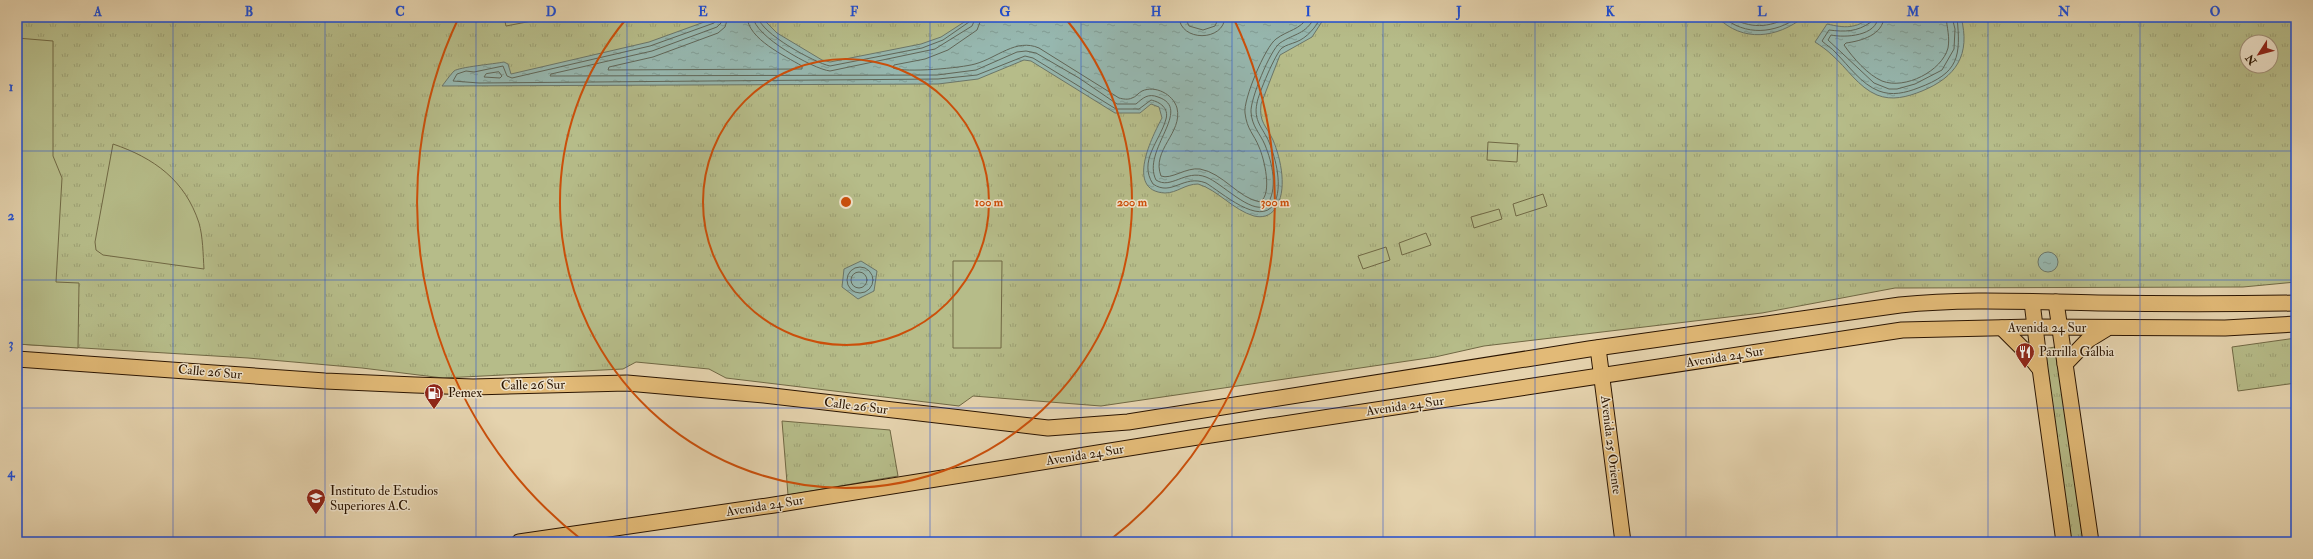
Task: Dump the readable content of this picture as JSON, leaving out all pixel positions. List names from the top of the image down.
{
  "streets": {
    "main road": ["Avenida 24 Sur", "Calle 26 Sur", "Avenida 25 Oriente"]
  },
  "crossings": [
    ["Avenida 24 Sur", "Calle 26 Sur"],
    ["Avenida 24 Sur", "Avenida 25 Oriente"]
  ],
  "places": {
    "restaurant": ["Parrilla Galbia"],
    "fuel station": ["Pemex"],
    "school or university": ["Instituto de Estudios Superiores A.C."]
  },
  "north": "bottom left",
  "grid": {
    "columns": [
      "A",
      "B",
      "C",
      "D",
      "E",
      "F",
      "G",
      "H",
      "I",
      "J",
      "K",
      "L",
      "M",
      "N",
      "O"
    ],
    "rows": [
      "1",
      "2",
      "3",
      "4"
    ]
  },
  "rings": ["100 m", "200 m", "300 m"]
}
